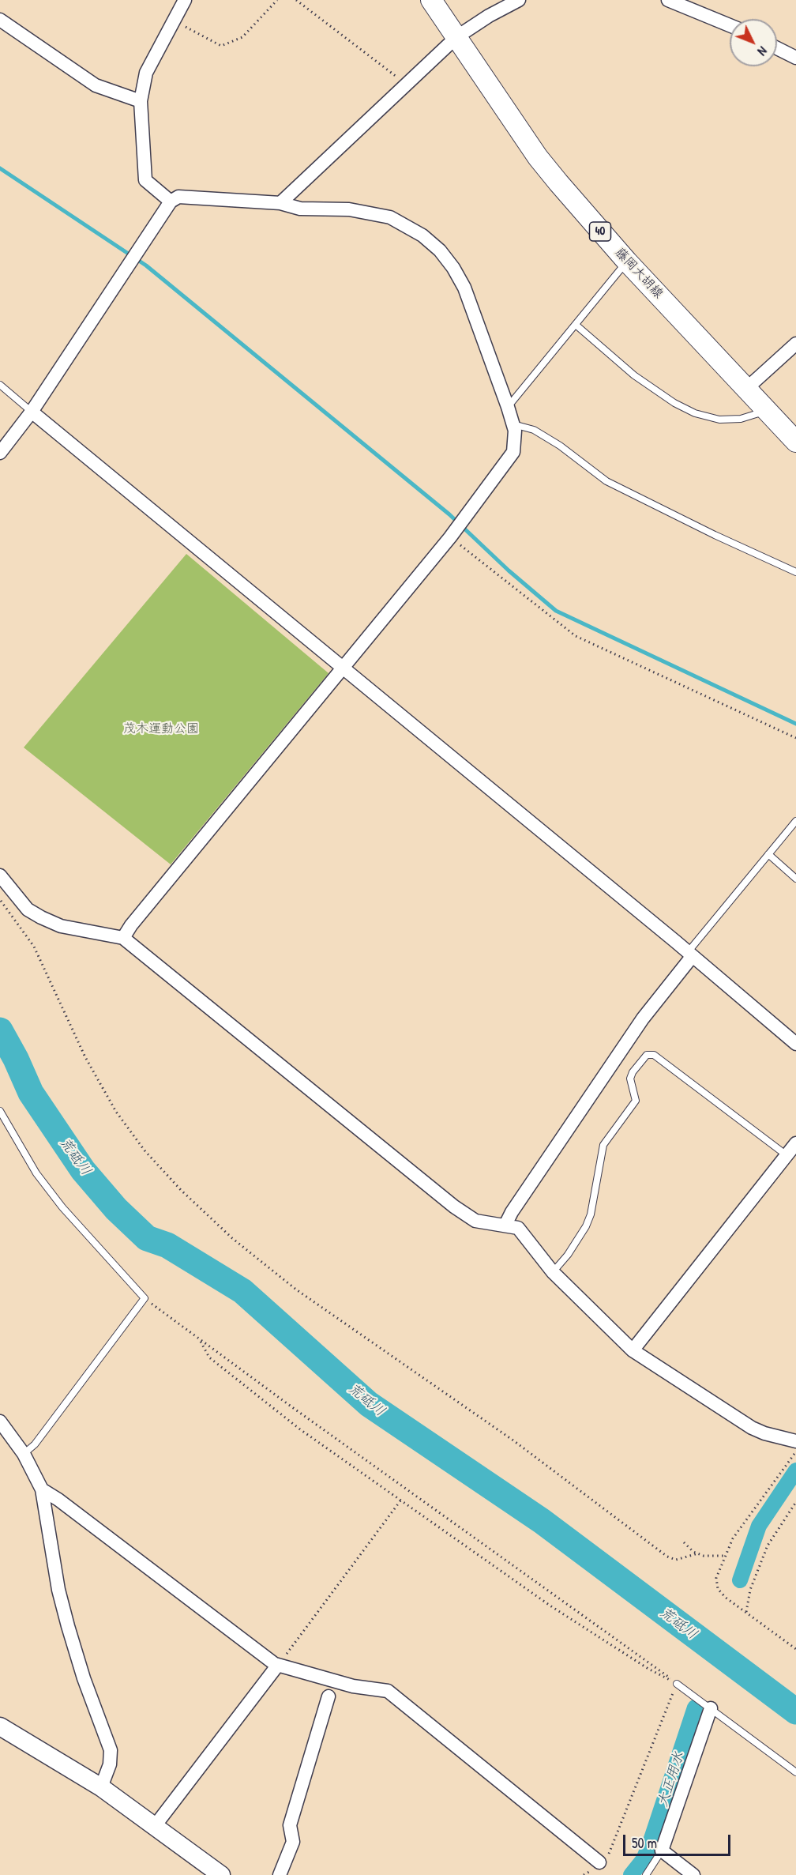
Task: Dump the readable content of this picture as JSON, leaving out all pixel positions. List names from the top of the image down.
{
  "streets": {
    "main road": ["40", "藤岡大胡線"]
  },
  "water": ["荒砥川", "大正用水"],
  "parks": ["茂木運動公園"],
  "scale_bar": "50 m",
  "north": "bottom right"
}
